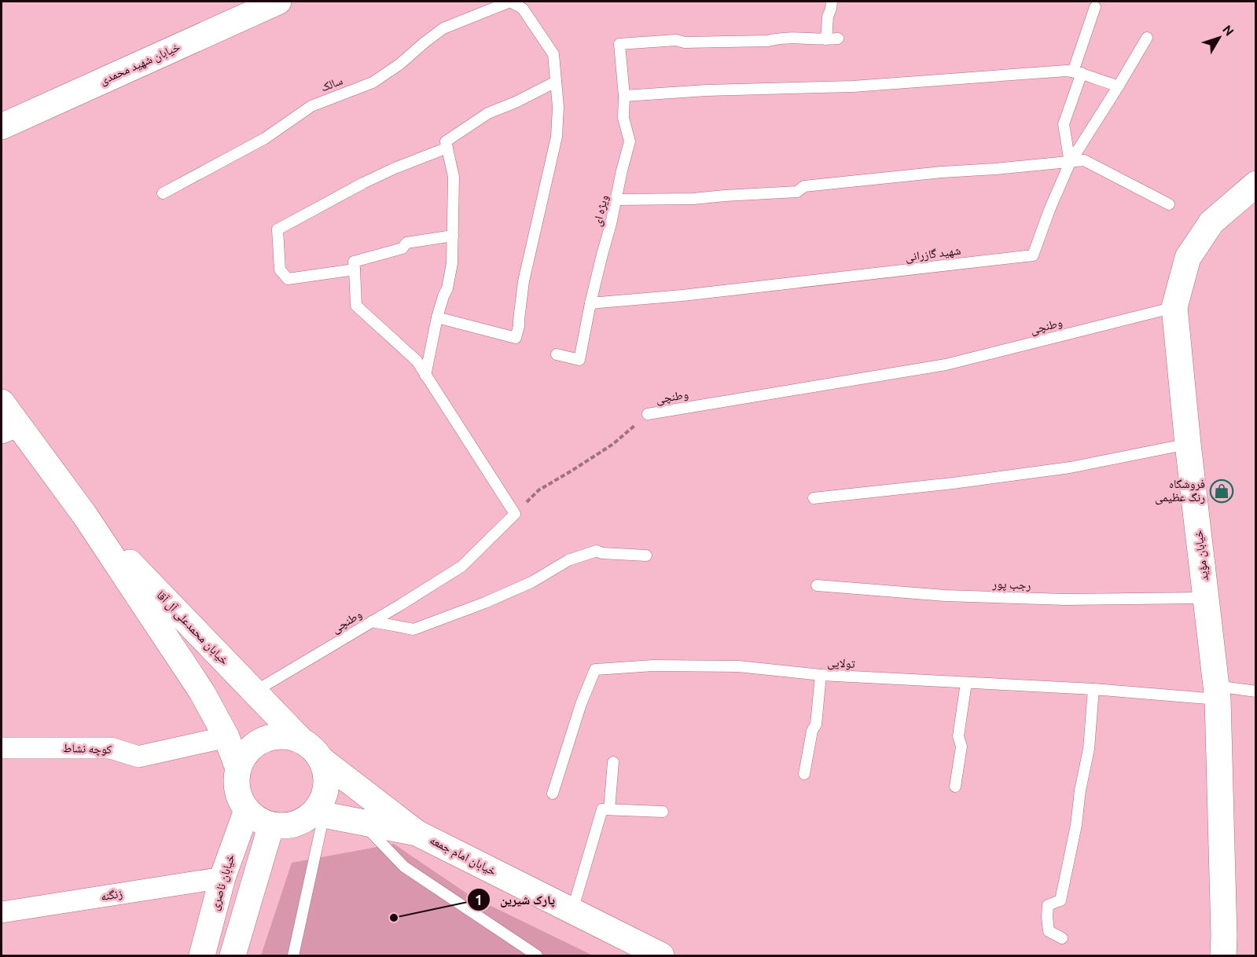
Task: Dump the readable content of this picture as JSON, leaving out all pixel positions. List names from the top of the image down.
{
  "streets": {
    "street": [
      "خیابان شهید محمدی",
      "خیابان مؤید",
      "خیابان محمدعلی آل آقا",
      "کوچه نشاط",
      "خیابان امام جمعه",
      "خیابان ناصری",
      "زنگنه"
    ],
    "lane": [
      "سالک",
      "ویژه ای",
      "شهید گازرانی",
      "وطنچی",
      "رجب پور",
      "تولایی"
    ]
  },
  "crossings": [
    ["ویژه ای", "شهید گازرانی"],
    ["وطنچی", "خیابان مؤید"],
    ["وطنچی", "خیابان محمدعلی آل آقا"],
    ["خیابان مؤید", "رجب پور"],
    ["خیابان مؤید", "تولایی"],
    ["خیابان محمدعلی آل آقا", "کوچه نشاط"],
    ["خیابان محمدعلی آل آقا", "خیابان امام جمعه"],
    ["خیابان محمدعلی آل آقا", "خیابان ناصری"],
    ["خیابان امام جمعه", "خیابان ناصری"],
    ["خیابان ناصری", "زنگنه"]
  ],
  "places": {
    "shop": ["فروشگاه رنگ عظیمی"],
    "other": ["پارک شیرین"]
  },
  "north": "top right"
}
